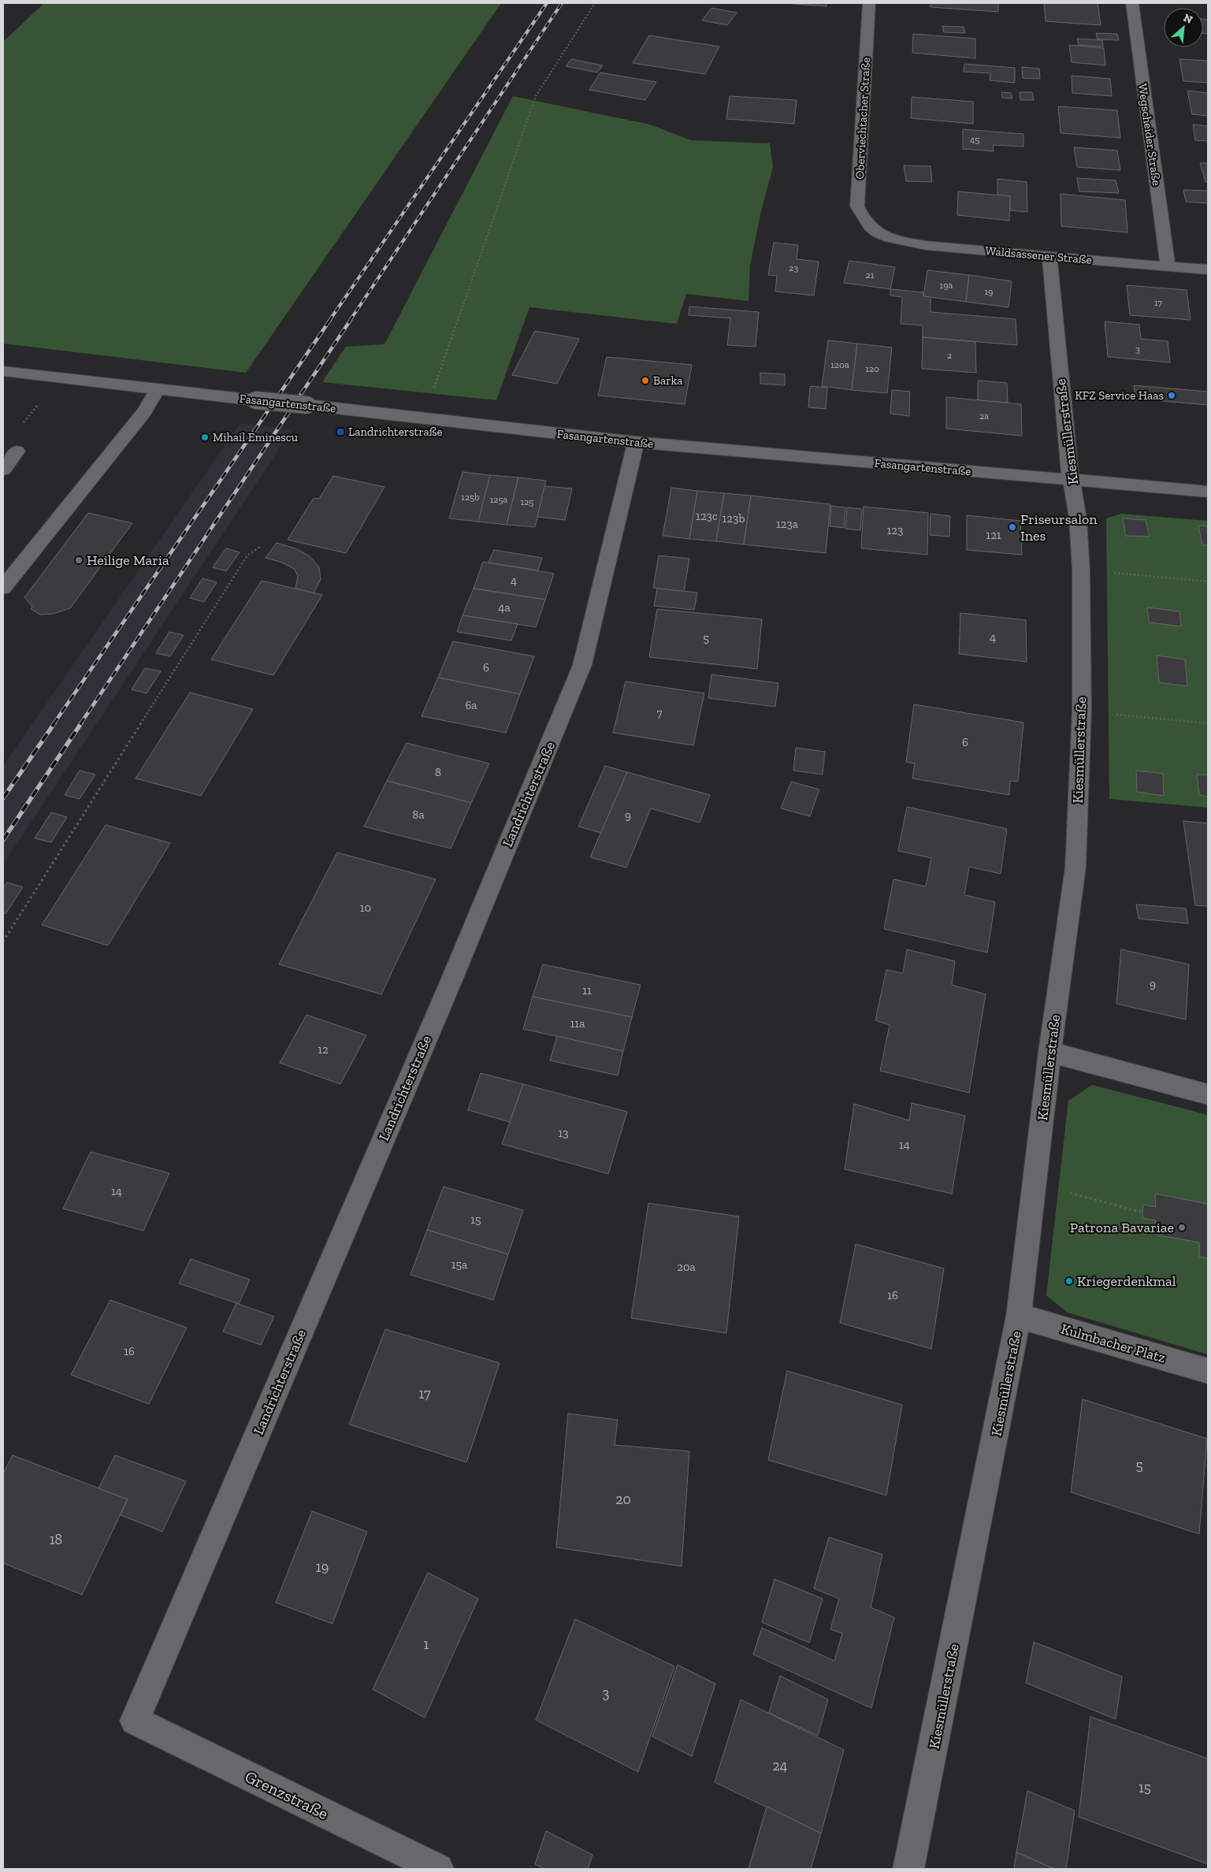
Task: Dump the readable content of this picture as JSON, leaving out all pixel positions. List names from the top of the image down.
{
  "streets": {
    "street": [
      "Oberviechtacher Straße",
      "Wegscheider Straße",
      "Waldsassener Straße",
      "Fasangartenstraße",
      "Kiesmüllerstraße",
      "Landrichterstraße",
      "Kulmbacher Platz",
      "Grenzstraße"
    ]
  },
  "crossings": [
    ["Oberviechtacher Straße", "Waldsassener Straße"],
    ["Wegscheider Straße", "Waldsassener Straße"],
    ["Waldsassener Straße", "Kiesmüllerstraße"],
    ["Fasangartenstraße", "Kiesmüllerstraße"],
    ["Fasangartenstraße", "Landrichterstraße"],
    ["Kiesmüllerstraße", "Kulmbacher Platz"],
    ["Landrichterstraße", "Grenzstraße"]
  ],
  "places": {
    "other": [
      "Barka",
      "KFZ Service Haas",
      "Mihail Eminescu",
      "Friseursalon Ines",
      "Heilige Maria",
      "Patrona Bavariae",
      "Kriegerdenkmal"
    ],
    "transit": ["Landrichterstraße"]
  },
  "house_numbers": [
    "45",
    "23",
    "21",
    "19a",
    "19",
    "17",
    "3",
    "2",
    "120a",
    "120",
    "2a",
    "125b",
    "125a",
    "125",
    "123c",
    "123b",
    "123a",
    "123",
    "121",
    "4",
    "4a",
    "4",
    "5",
    "6",
    "6a",
    "7",
    "6",
    "8",
    "8a",
    "9",
    "10",
    "9",
    "11",
    "11a",
    "12",
    "13",
    "14",
    "14",
    "15",
    "15a",
    "20a",
    "16",
    "16",
    "17",
    "5",
    "20",
    "18",
    "19",
    "1",
    "3",
    "24",
    "15"
  ],
  "north": "top right"
}
